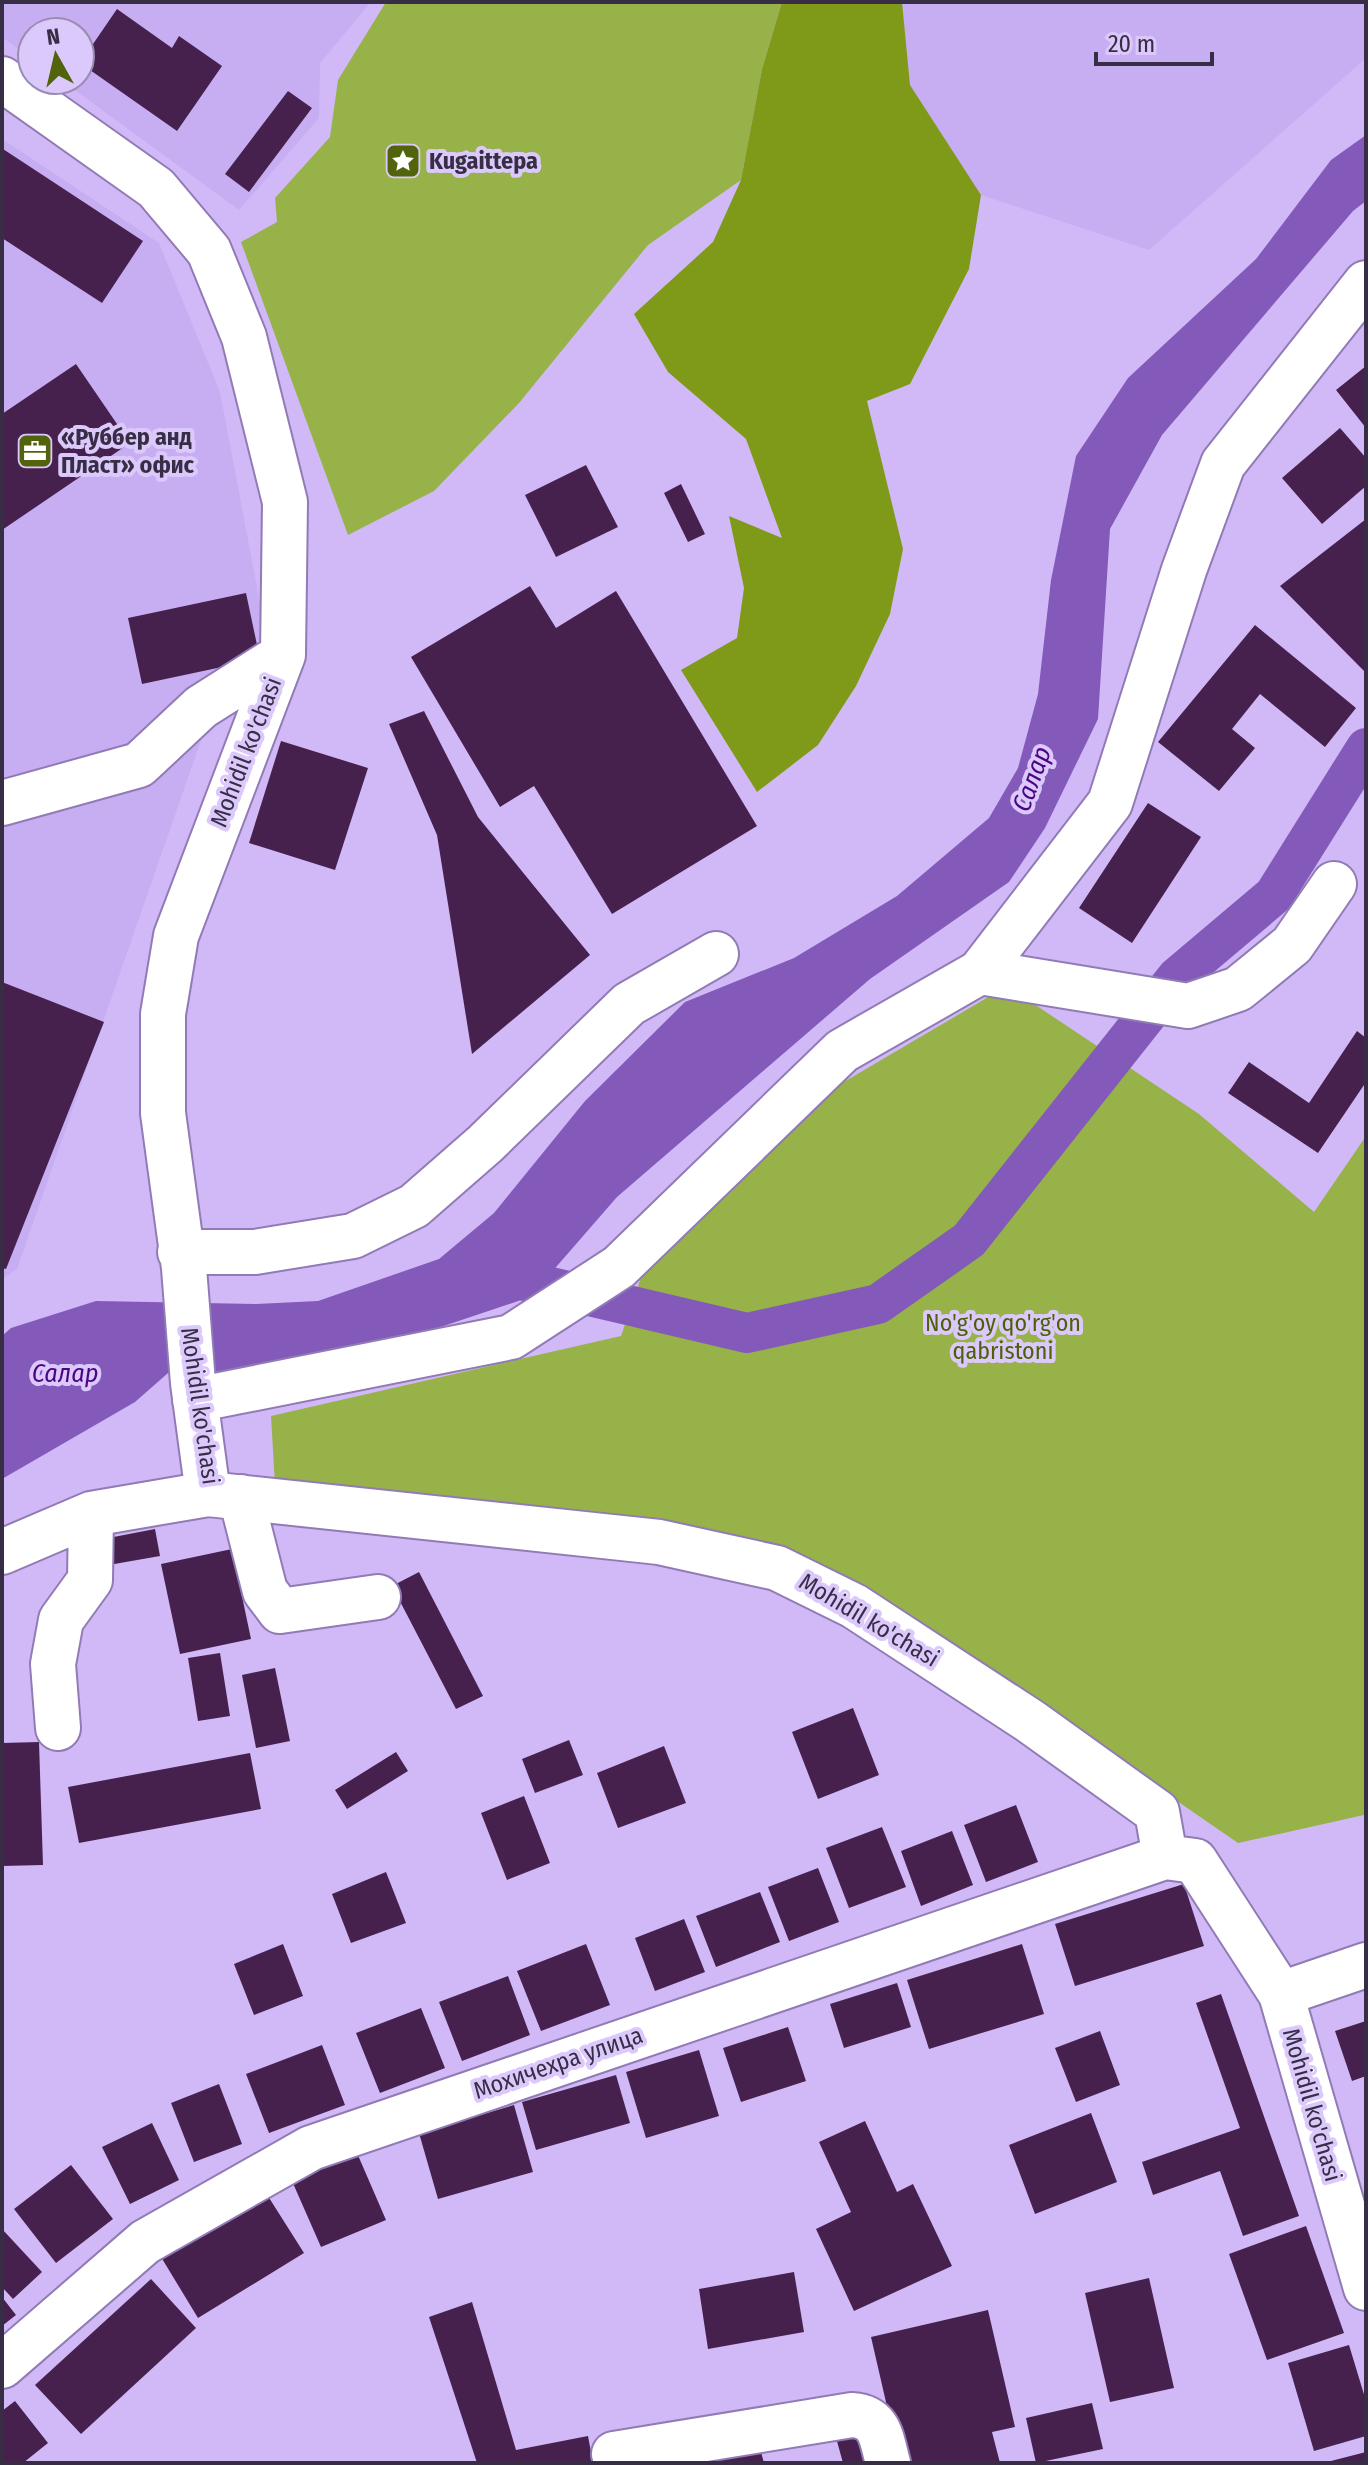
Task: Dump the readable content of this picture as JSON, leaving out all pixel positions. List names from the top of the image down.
{
  "streets": {
    "street": ["Mohidil ko'chasi", "Мохичехра улица"]
  },
  "crossings": [
    ["Mohidil ko'chasi", "Мохичехра улица"]
  ],
  "water": ["Салар"],
  "parks": ["No'g'oy qo'rg'on qabristoni"],
  "places": {
    "place": ["Kugaittepa"],
    "office": ["«Руббер анд Пласт» офис"]
  },
  "scale_bar": "20 m",
  "north": "top"
}
